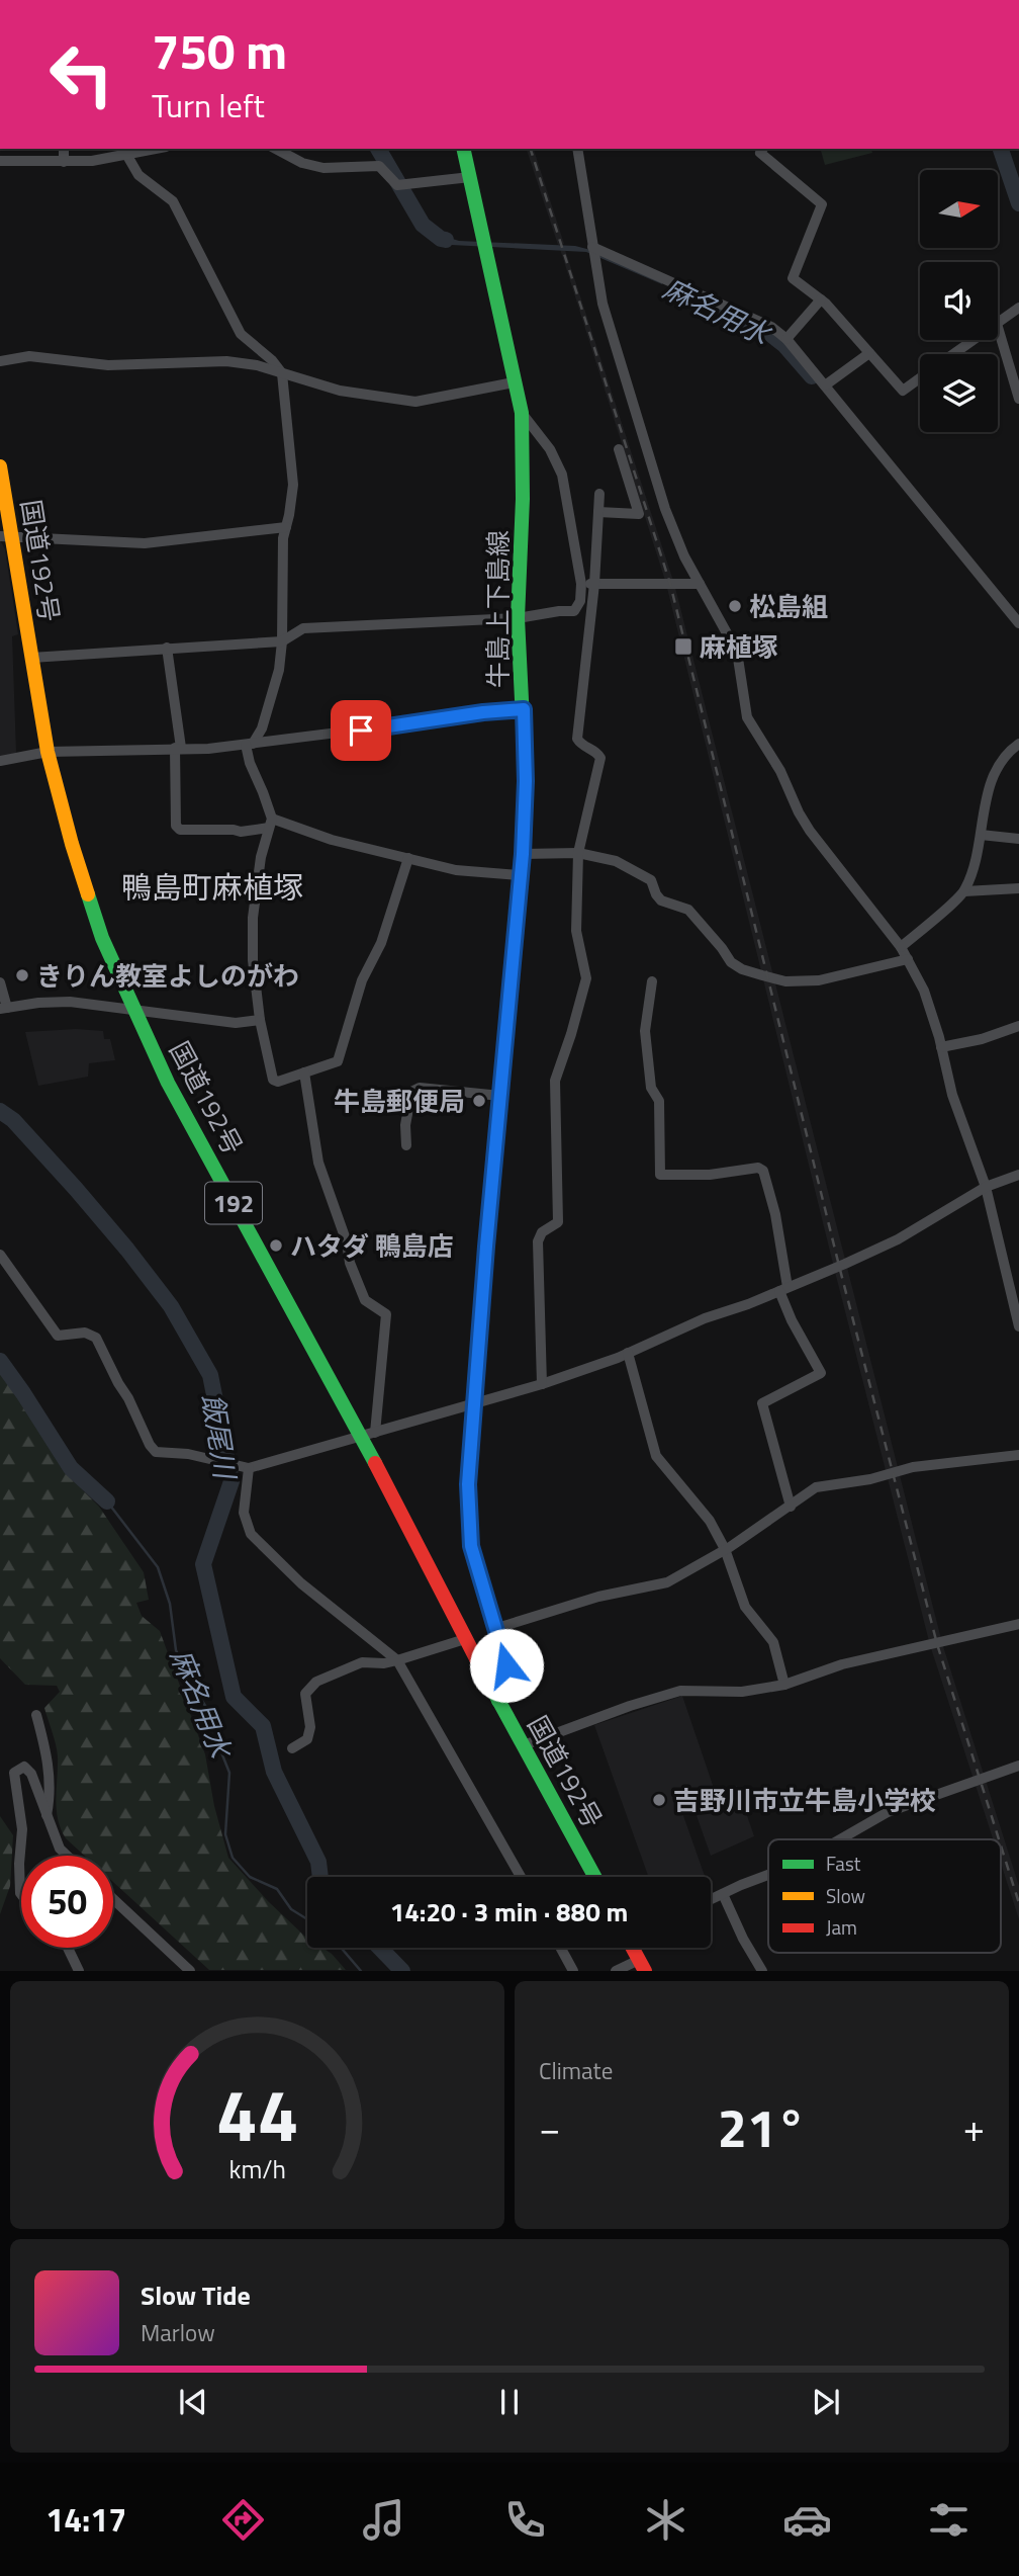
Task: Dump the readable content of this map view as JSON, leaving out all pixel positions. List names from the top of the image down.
{
  "streets": {
    "main road": ["国道192号", "牛島上下島線", "192"]
  },
  "crossings": [
    ["国道192号", "牛島上下島線"]
  ],
  "districts": ["鴨島町麻植塚"],
  "water": ["麻名用水", "飯尾川"],
  "places": {
    "other": [
      "松島組",
      "きりん教室よしのがわ",
      "牛島郵便局",
      "ハタダ 鴨島店",
      "吉野川市立牛島小学校"
    ],
    "transit": ["麻植塚"]
  },
  "legend": ["Fast", "Slow", "Jam"],
  "north": "right",
  "page": {
    "turn": ["750 m", "Turn left"],
    "limit": "50",
    "trip": "14:20 · 3 min · 880 m",
    "tile": "Climate",
    "heat": ["−", "21°", "+"],
    "song": ["Slow Tide", "Marlow"],
    "tabs": "14:17",
    "gauge": ["44", "km/h"]
  }
}
